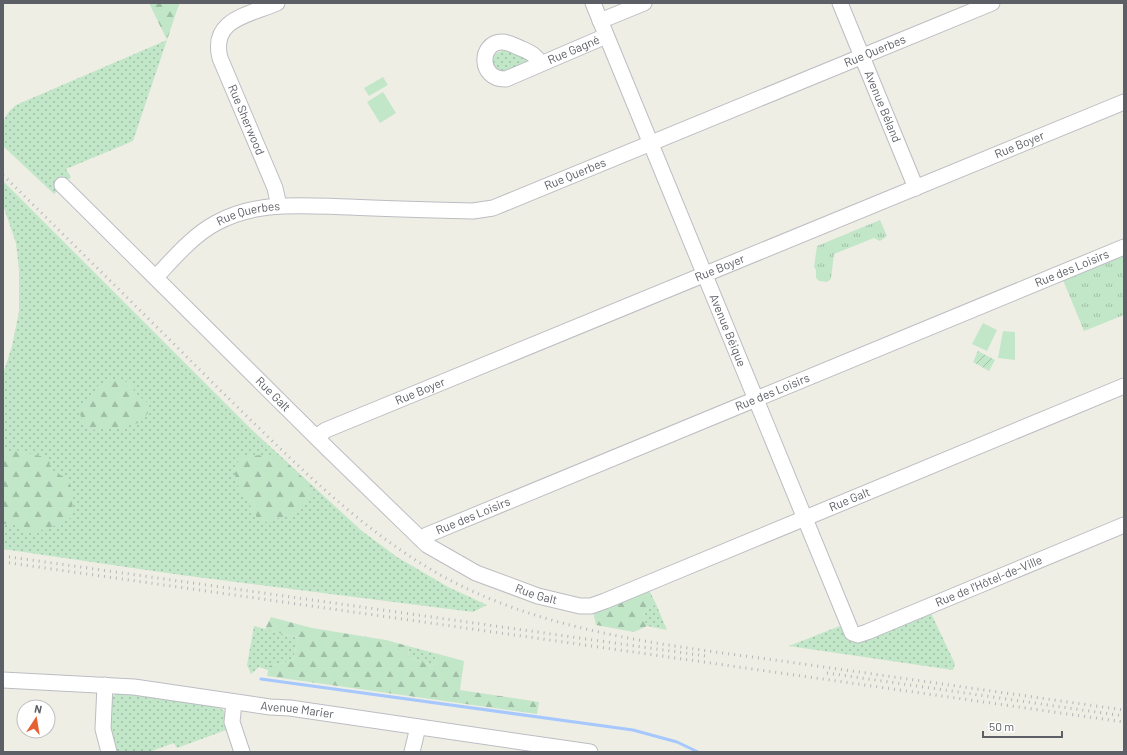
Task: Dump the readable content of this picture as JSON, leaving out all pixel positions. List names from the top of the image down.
{
  "streets": {
    "street": [
      "Rue Gagné",
      "Rue Querbes",
      "Avenue Béland",
      "Rue Sherwood",
      "Rue Boyer",
      "Rue des Loisirs",
      "Avenue Béique",
      "Rue Galt",
      "Rue de l'Hôtel-de-Ville",
      "Avenue Marier"
    ]
  },
  "crossings": [
    ["Rue Gagné", "Avenue Béique"],
    ["Rue Querbes", "Avenue Béland"],
    ["Rue Querbes", "Rue Sherwood"],
    ["Rue Querbes", "Avenue Béique"],
    ["Rue Querbes", "Rue Galt"],
    ["Avenue Béland", "Rue Boyer"],
    ["Rue Boyer", "Avenue Béique"],
    ["Rue Boyer", "Rue Galt"],
    ["Rue des Loisirs", "Avenue Béique"],
    ["Rue des Loisirs", "Rue Galt"],
    ["Avenue Béique", "Rue Galt"],
    ["Avenue Béique", "Rue de l'Hôtel-de-Ville"]
  ],
  "scale_bar": "50 m",
  "north": "top"
}
